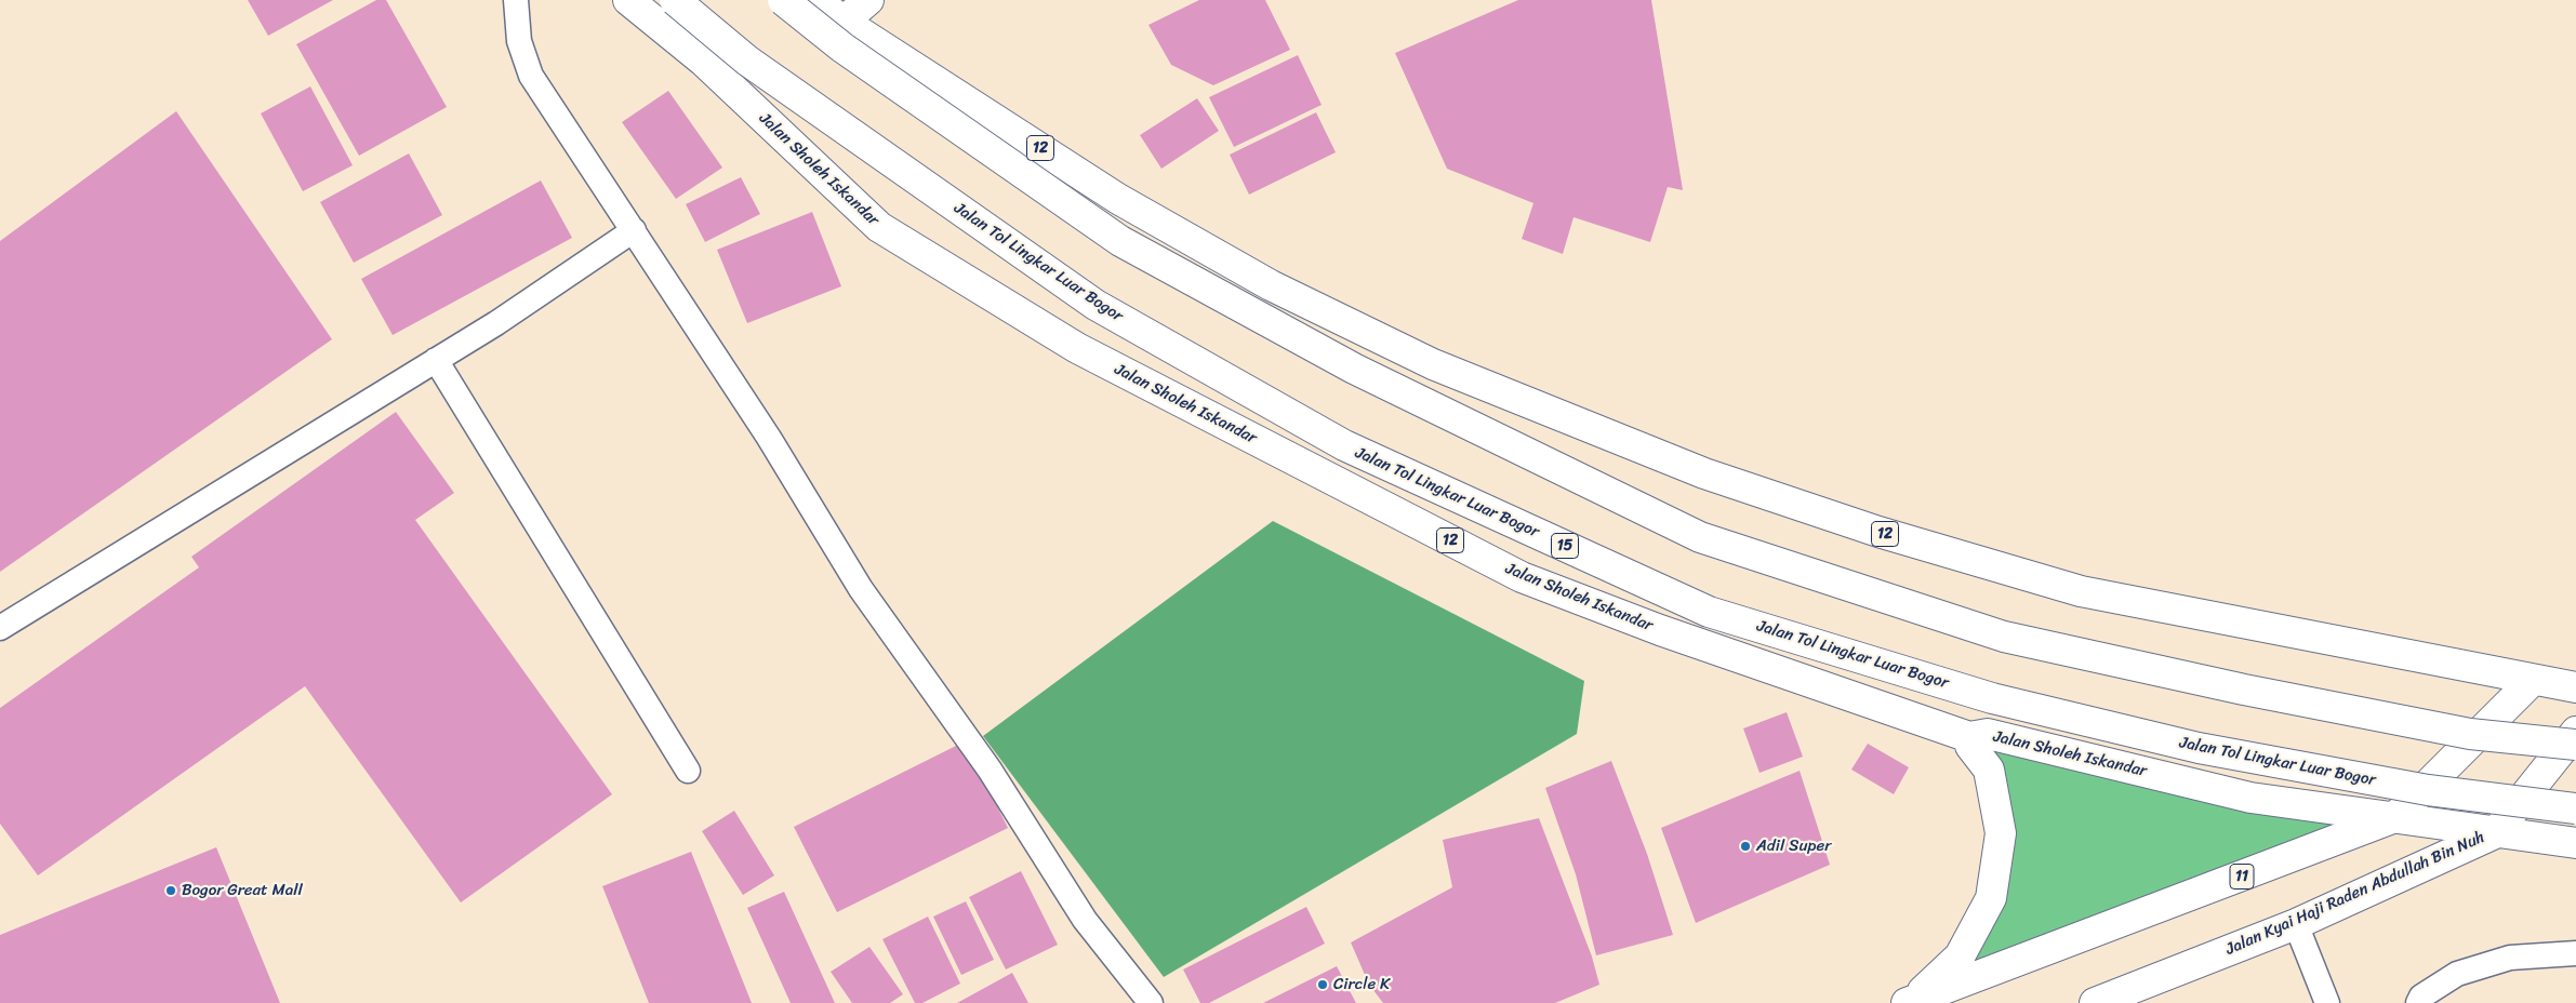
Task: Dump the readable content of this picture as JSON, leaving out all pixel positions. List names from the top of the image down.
{
  "streets": {
    "main road": [
      "12",
      "Jalan Sholeh Iskandar",
      "Jalan Tol Lingkar Luar Bogor",
      "15",
      "11",
      "Jalan Kyai Haji Raden Abdullah Bin Nuh"
    ]
  },
  "crossings": [
    ["12", "11"],
    ["Jalan Sholeh Iskandar", "11"],
    ["Jalan Sholeh Iskandar", "Jalan Kyai Haji Raden Abdullah Bin Nuh"]
  ],
  "places": ["Adil Super", "Bogor Great Mall", "Circle K"]
}
